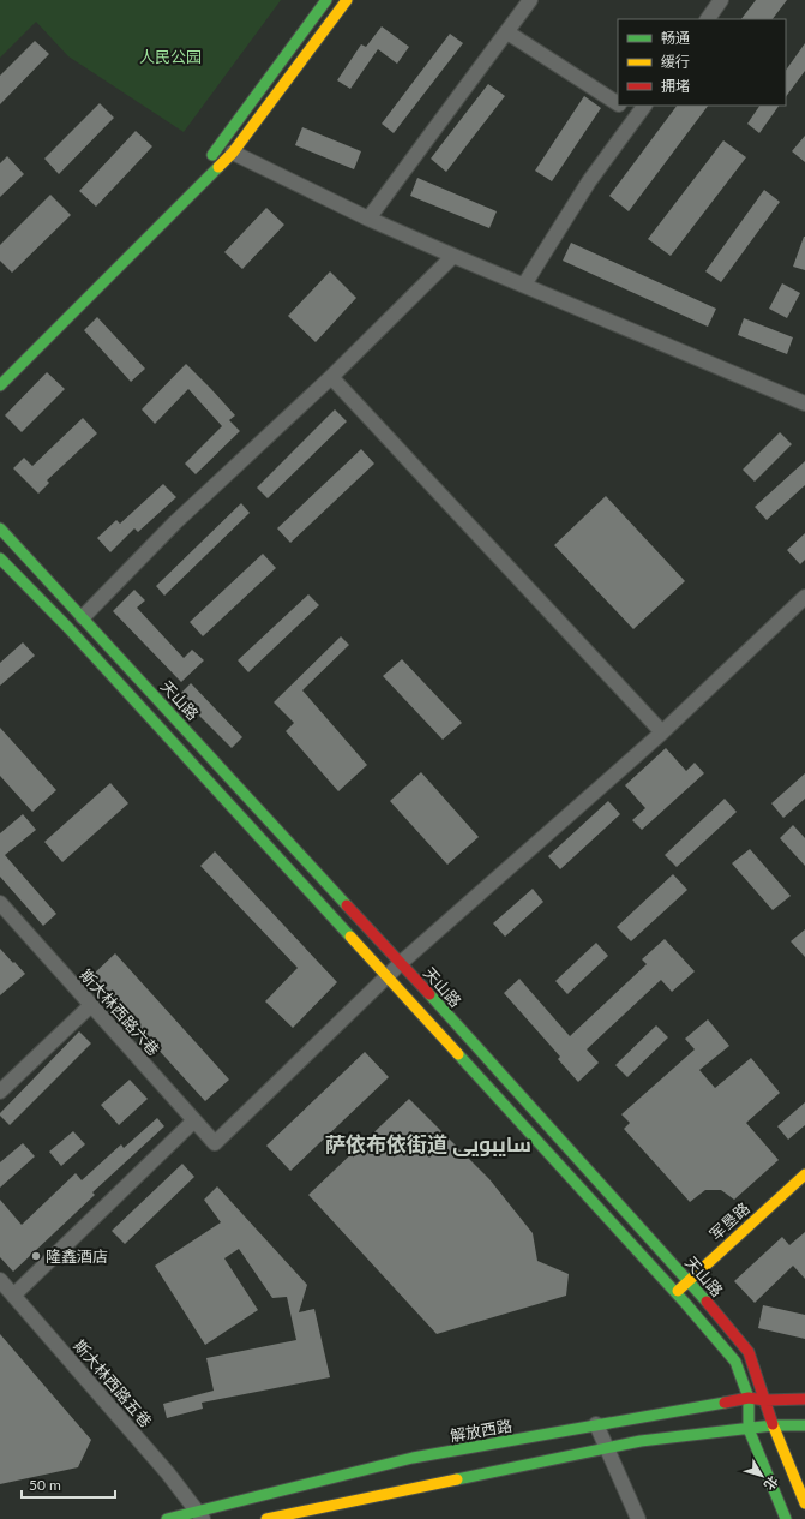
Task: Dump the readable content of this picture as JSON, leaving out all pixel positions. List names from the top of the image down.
{
  "streets": {
    "main road": ["天山路", "军垦路", "解放西路"],
    "street": ["斯大林西路六巷", "斯大林西路五巷"]
  },
  "crossings": [
    ["天山路", "斯大林西路六巷"],
    ["天山路", "军垦路"],
    ["天山路", "解放西路"],
    ["斯大林西路五巷", "解放西路"]
  ],
  "districts": ["萨依布依街道 سايبويى"],
  "parks": ["人民公园"],
  "places": ["隆鑫酒店"],
  "legend": ["畅通", "缓行", "拥堵"],
  "scale_bar": "50 m",
  "north": "bottom right"
}
